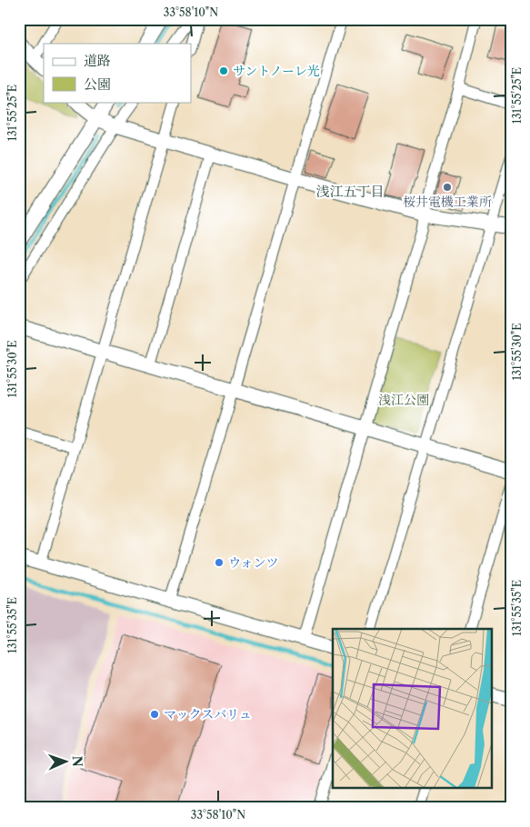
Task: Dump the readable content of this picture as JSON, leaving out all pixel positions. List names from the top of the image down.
{
  "districts": ["浅江五丁目"],
  "parks": ["浅江公園"],
  "places": [
    "サントノーレ光",
    "桜井電機工業所",
    "ウォンツ",
    "マックスバリュ"
  ],
  "legend": ["道路", "公園"],
  "north": "right",
  "coordinates": [
    "33°58'10\"N",
    "131°55'25\"E",
    "131°55'30\"E",
    "131°55'35\"E"
  ]
}
